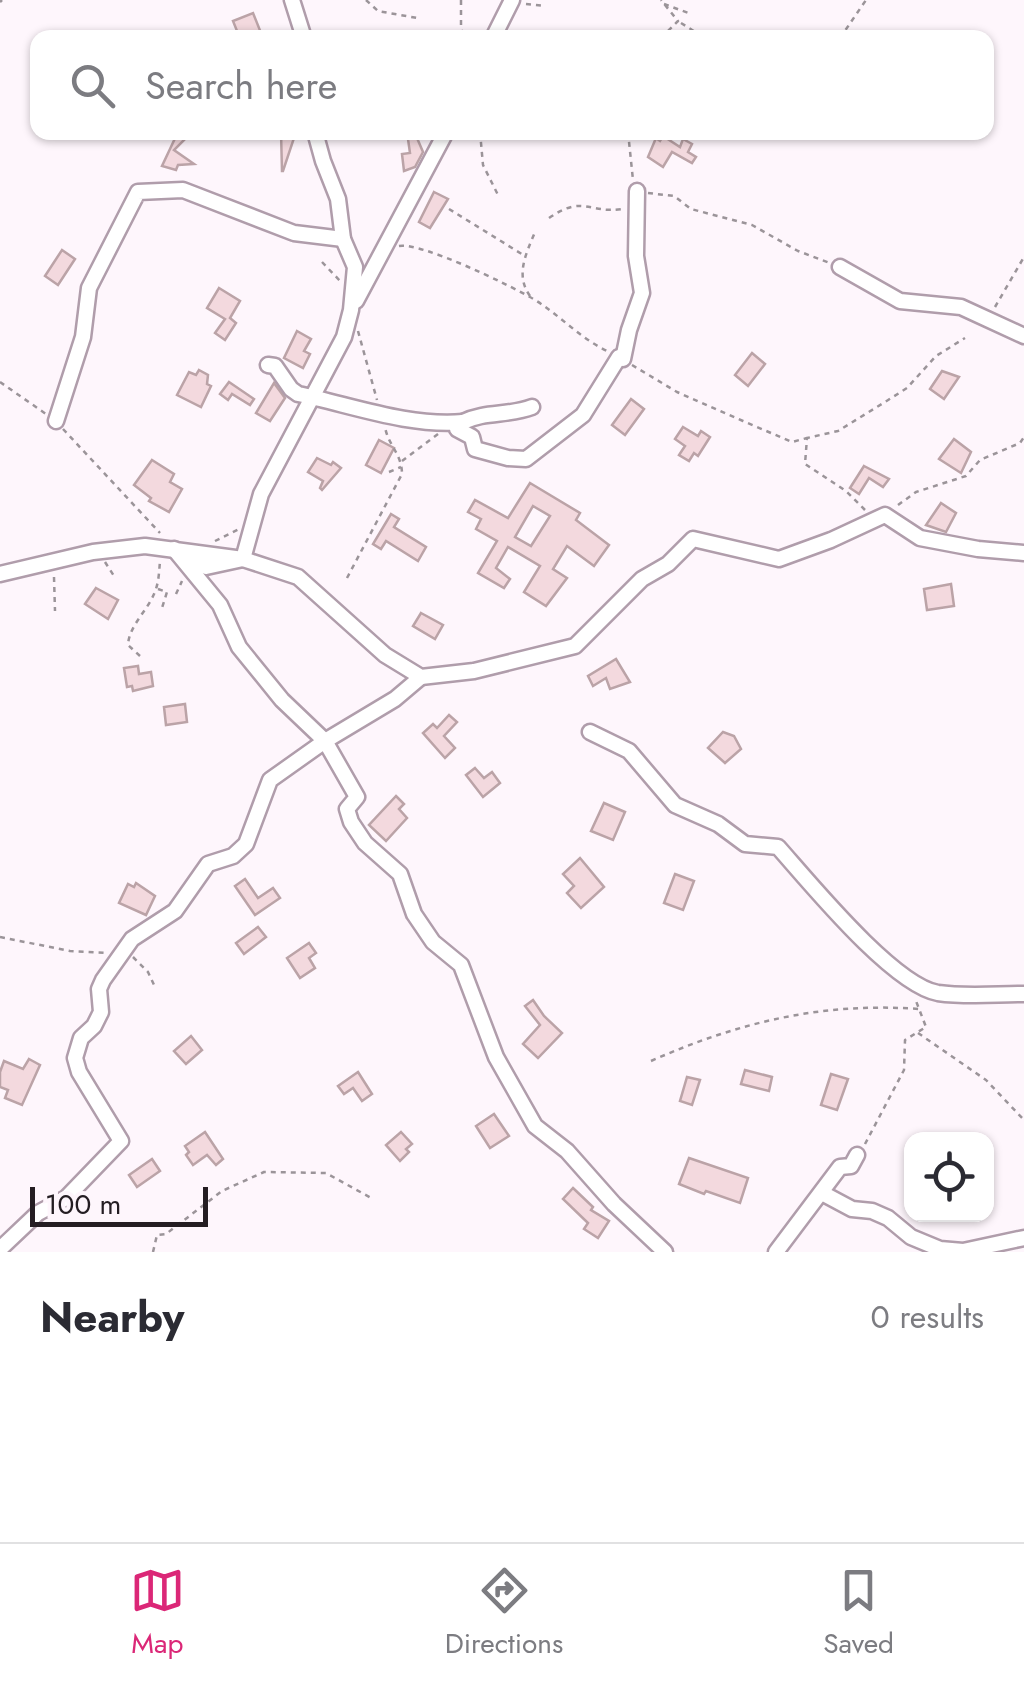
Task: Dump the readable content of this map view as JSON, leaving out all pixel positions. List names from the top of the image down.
{
  "scale_bar": "100 m",
  "page": {
    "search": "Search here",
    "scale": "100 m",
    "heading": ["Nearby", "0 results"],
    "nav": ["Map", "Directions", "Saved"]
  }
}
